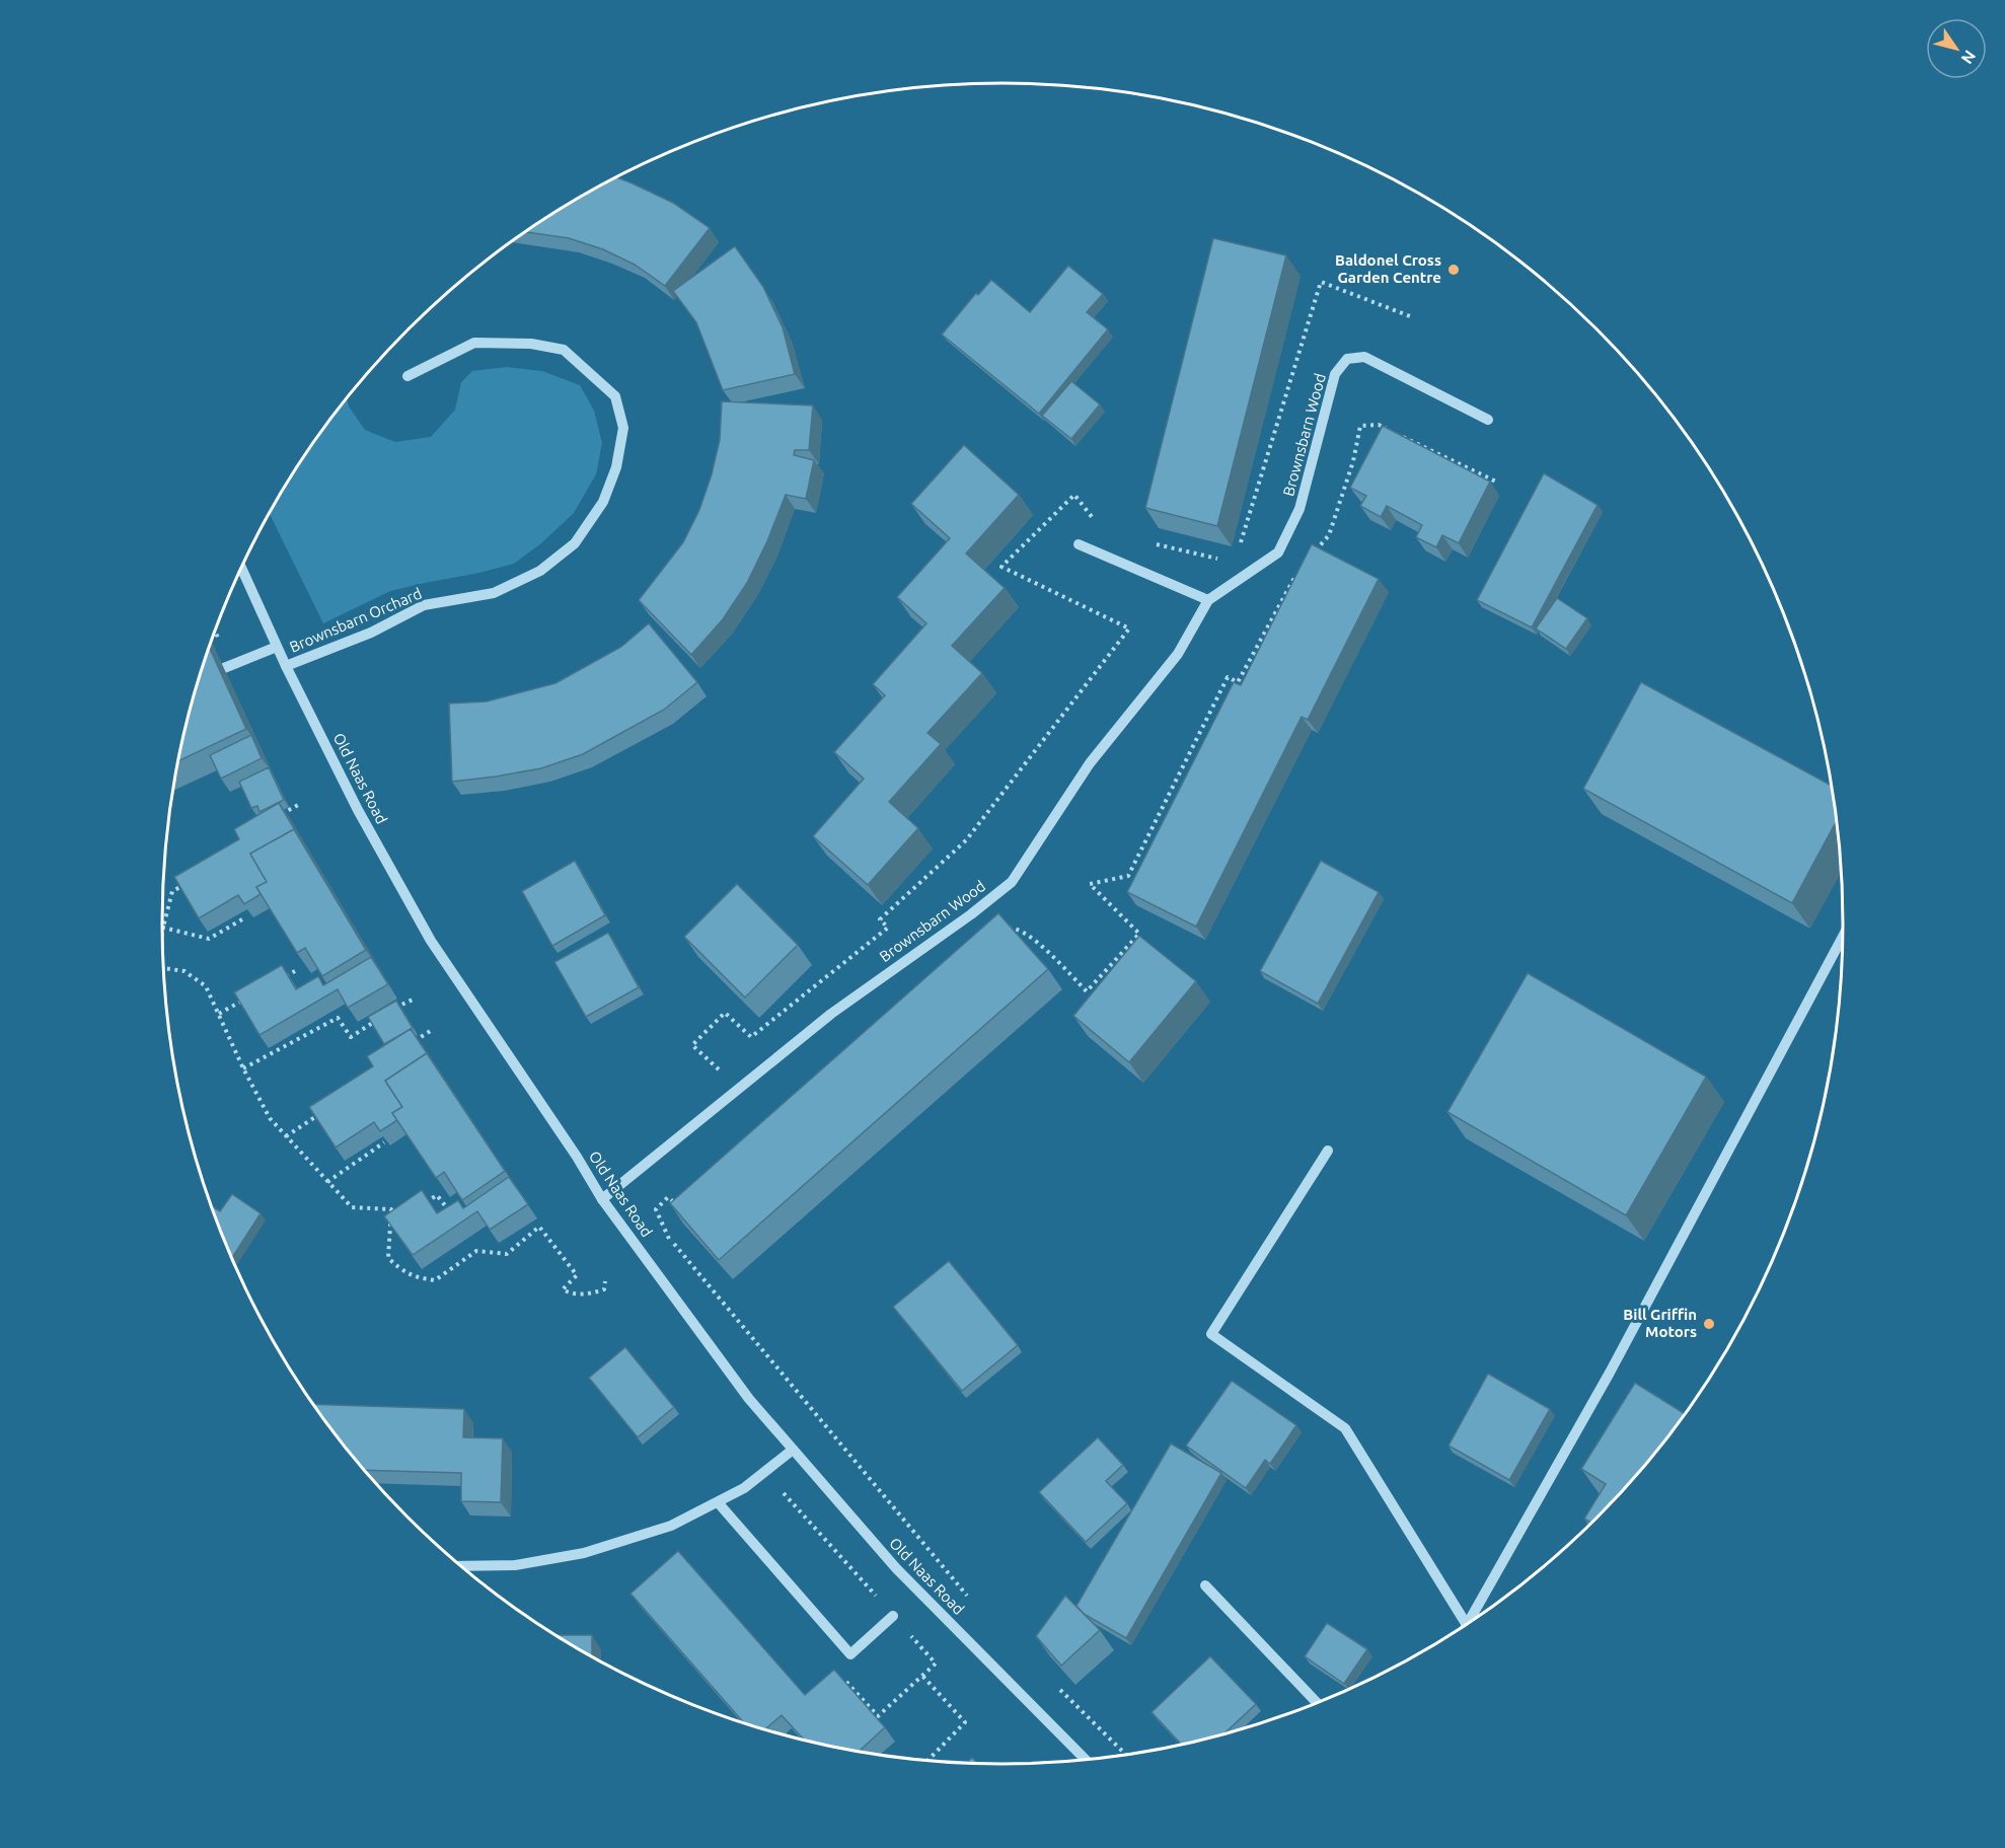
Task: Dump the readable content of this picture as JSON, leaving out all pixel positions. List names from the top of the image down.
{
  "streets": {
    "street": ["Brownsbarn Wood", "Brownsbarn Orchard", "Old Naas Road"]
  },
  "crossings": [
    ["Brownsbarn Wood", "Old Naas Road"],
    ["Brownsbarn Orchard", "Old Naas Road"]
  ],
  "places": ["Baldonel Cross Garden Centre", "Bill Griffin Motors"],
  "north": "bottom right"
}
